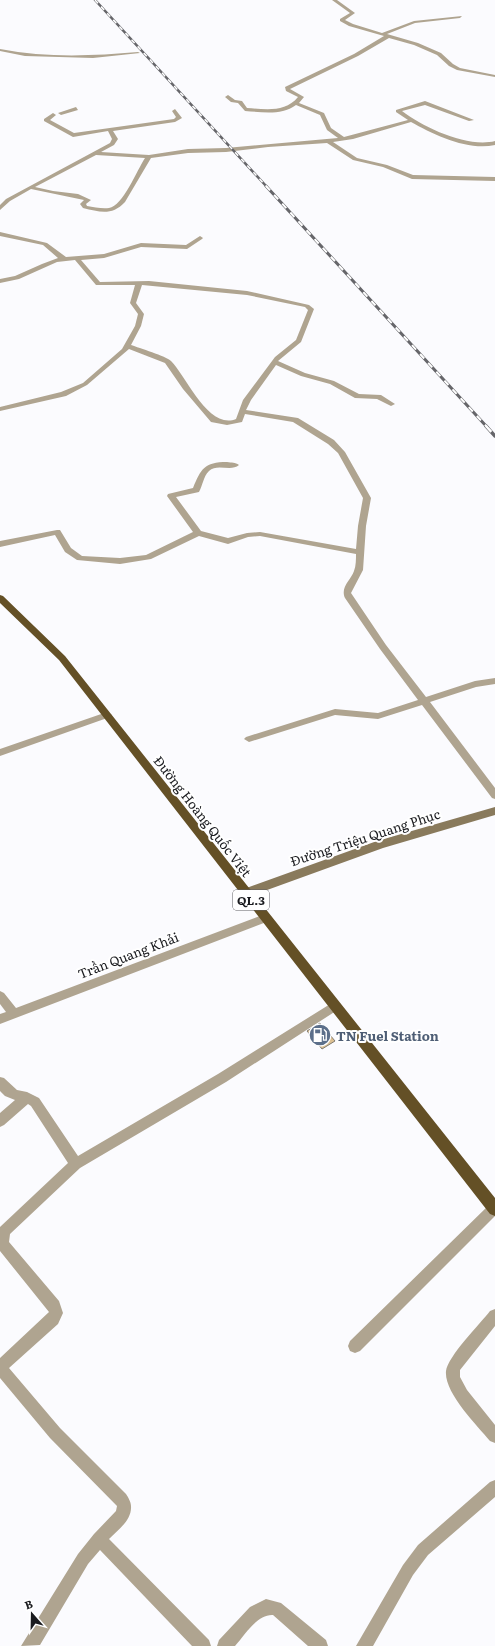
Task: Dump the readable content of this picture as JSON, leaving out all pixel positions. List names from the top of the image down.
{
  "streets": {
    "highway": ["Đường Hoàng Quốc Việt", "QL.3"],
    "main road": ["Đường Triệu Quang Phục"],
    "street": ["Trần Quang Khải"]
  },
  "crossings": [
    ["Đường Hoàng Quốc Việt", "Đường Triệu Quang Phục"],
    ["Đường Hoàng Quốc Việt", "Trần Quang Khải"]
  ],
  "places": {
    "fuel station": ["TN Fuel Station"]
  },
  "north": "top"
}
